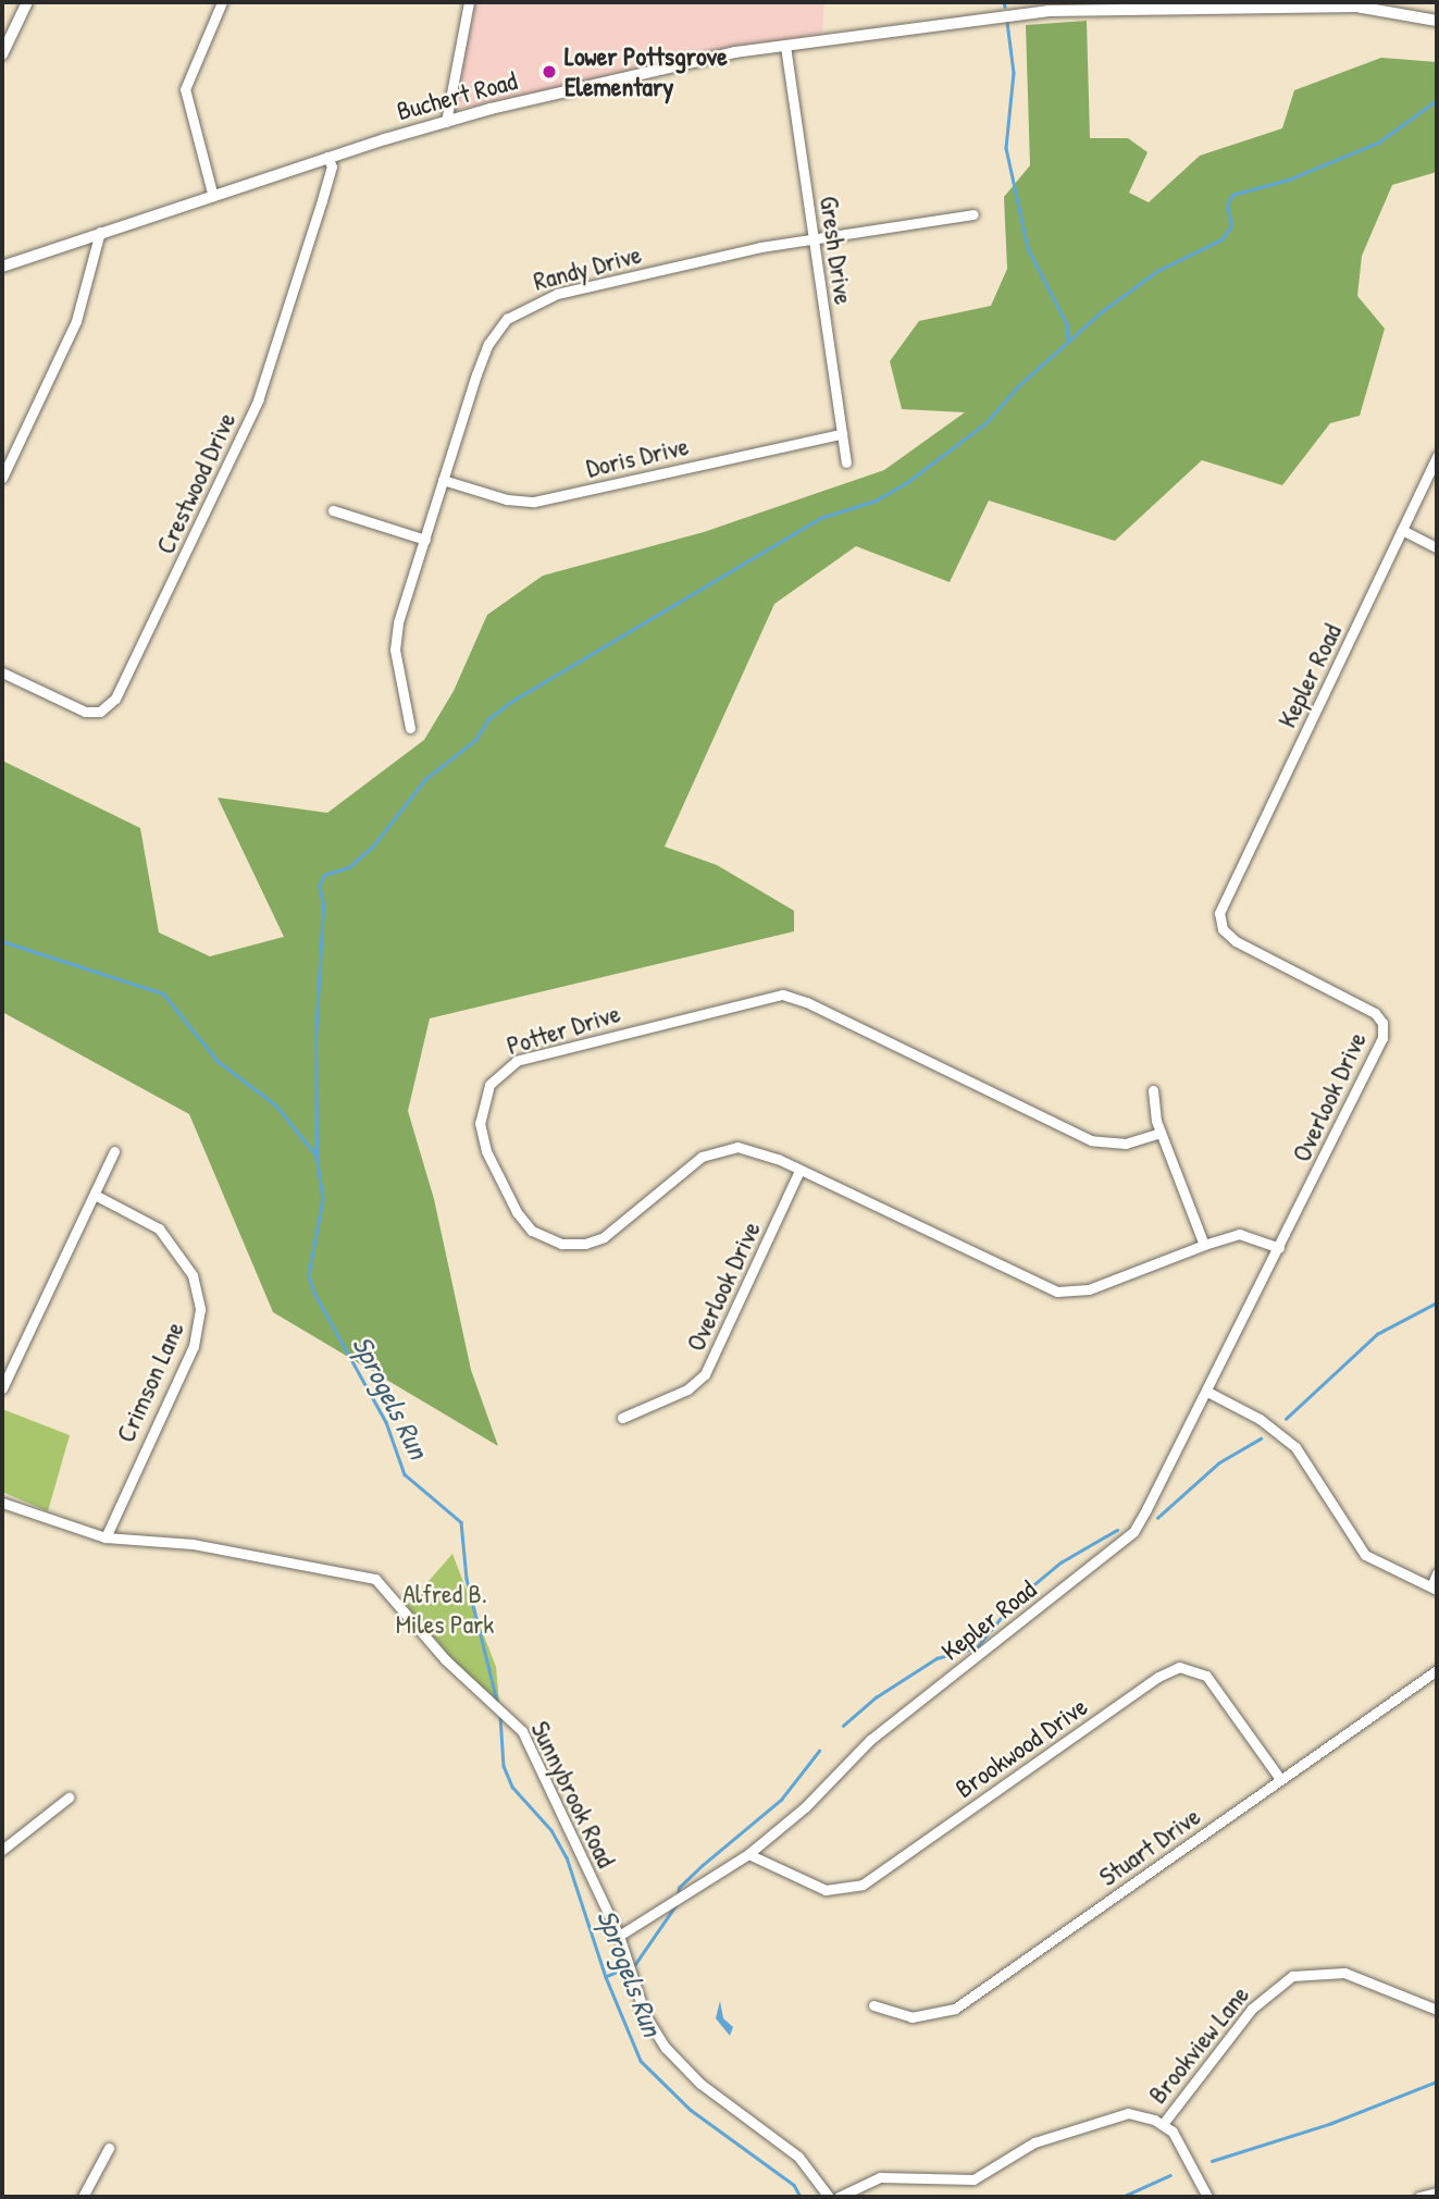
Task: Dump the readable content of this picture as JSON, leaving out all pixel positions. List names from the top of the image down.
{
  "streets": {
    "street": [
      "Buchert Road",
      "Gresh Drive",
      "Randy Drive",
      "Doris Drive",
      "Crestwood Drive",
      "Kepler Road",
      "Potter Drive",
      "Overlook Drive",
      "Crimson Lane",
      "Brookwood Drive",
      "Sunnybrook Road",
      "Stuart Drive",
      "Brookview Lane"
    ]
  },
  "crossings": [
    ["Buchert Road", "Gresh Drive"],
    ["Buchert Road", "Crestwood Drive"],
    ["Gresh Drive", "Randy Drive"],
    ["Gresh Drive", "Doris Drive"],
    ["Randy Drive", "Doris Drive"],
    ["Kepler Road", "Potter Drive"],
    ["Kepler Road", "Overlook Drive"],
    ["Kepler Road", "Brookwood Drive"],
    ["Kepler Road", "Sunnybrook Road"],
    ["Potter Drive", "Overlook Drive"],
    ["Crimson Lane", "Sunnybrook Road"],
    ["Brookwood Drive", "Stuart Drive"]
  ],
  "water": ["Sprogels Run"],
  "parks": ["Alfred B. Miles Park"],
  "places": ["Lower Pottsgrove Elementary"]
}
